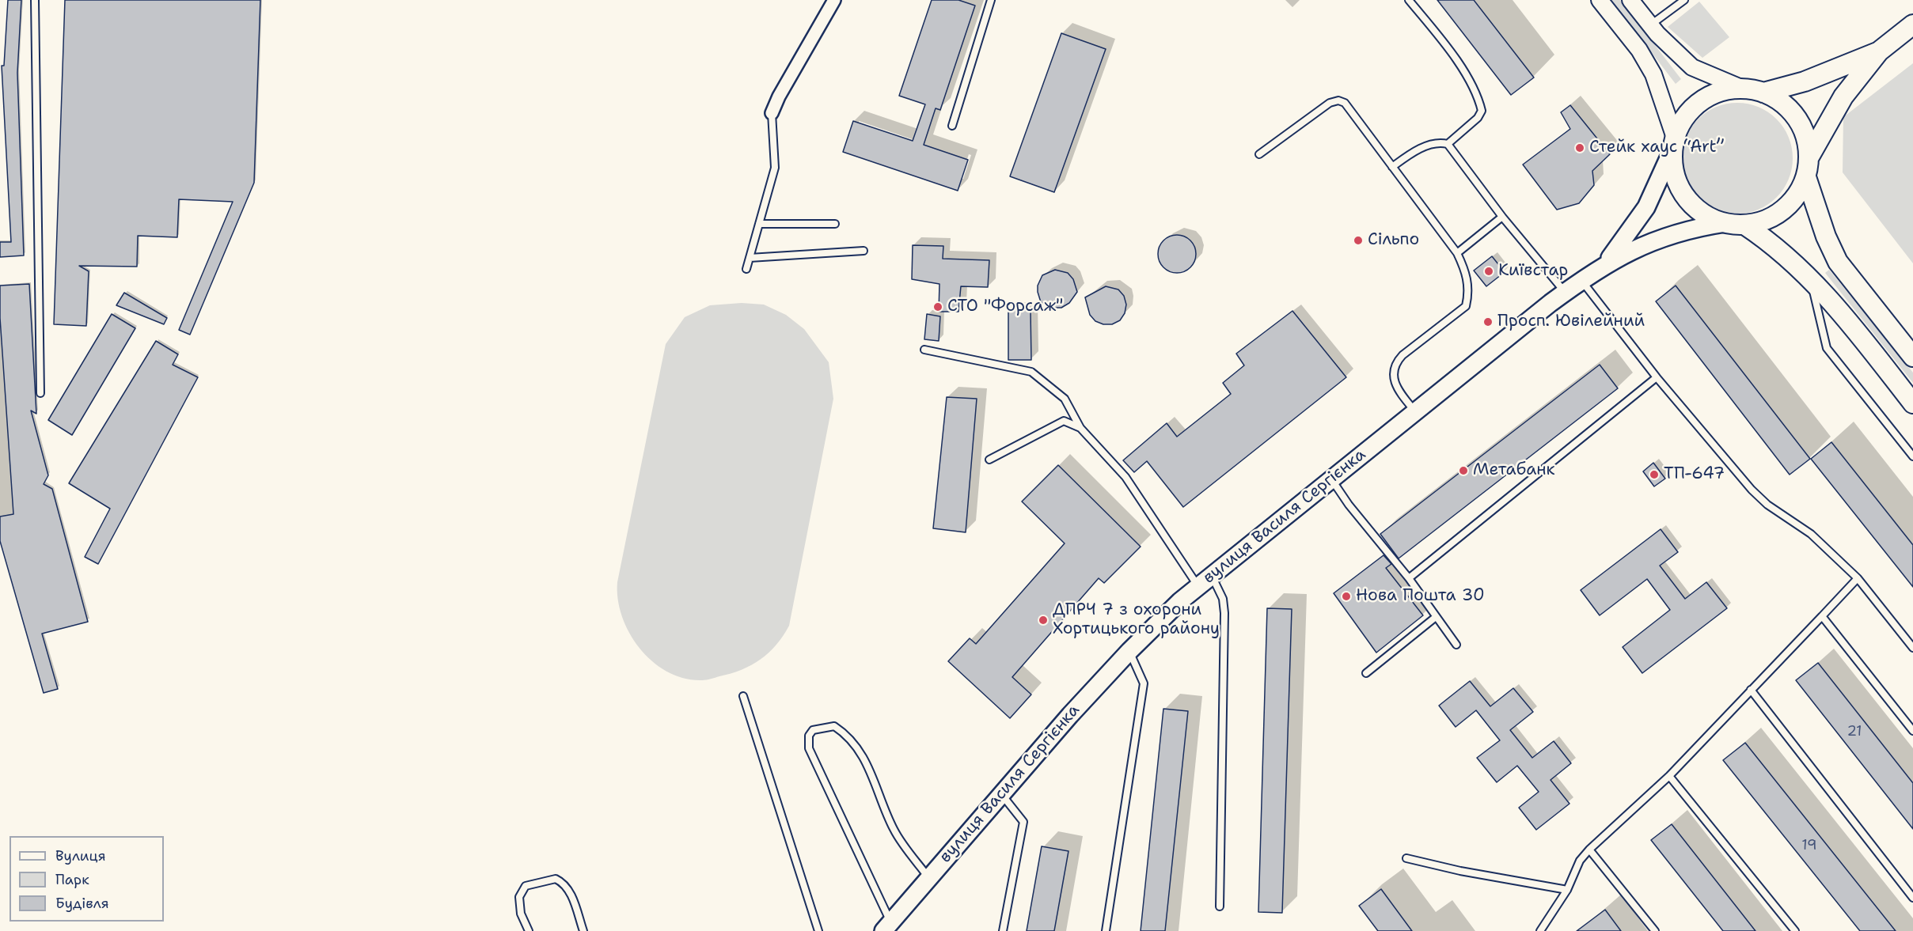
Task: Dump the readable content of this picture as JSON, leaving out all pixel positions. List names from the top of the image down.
{
  "streets": {
    "main road": ["вулиця Василя Сергієнка"]
  },
  "places": [
    "Стейк хаус “Art”",
    "Сільпо",
    "Київстар",
    "СТО \"Форсаж\"",
    "Просп. Ювілейний",
    "Метабанк",
    "ТП-647",
    "Нова Пошта 30",
    "ДПРЧ 7 з охорони Хортицького району"
  ],
  "house_numbers": ["21", "19"],
  "legend": ["Вулиця", "Парк", "Будівля"]
}
